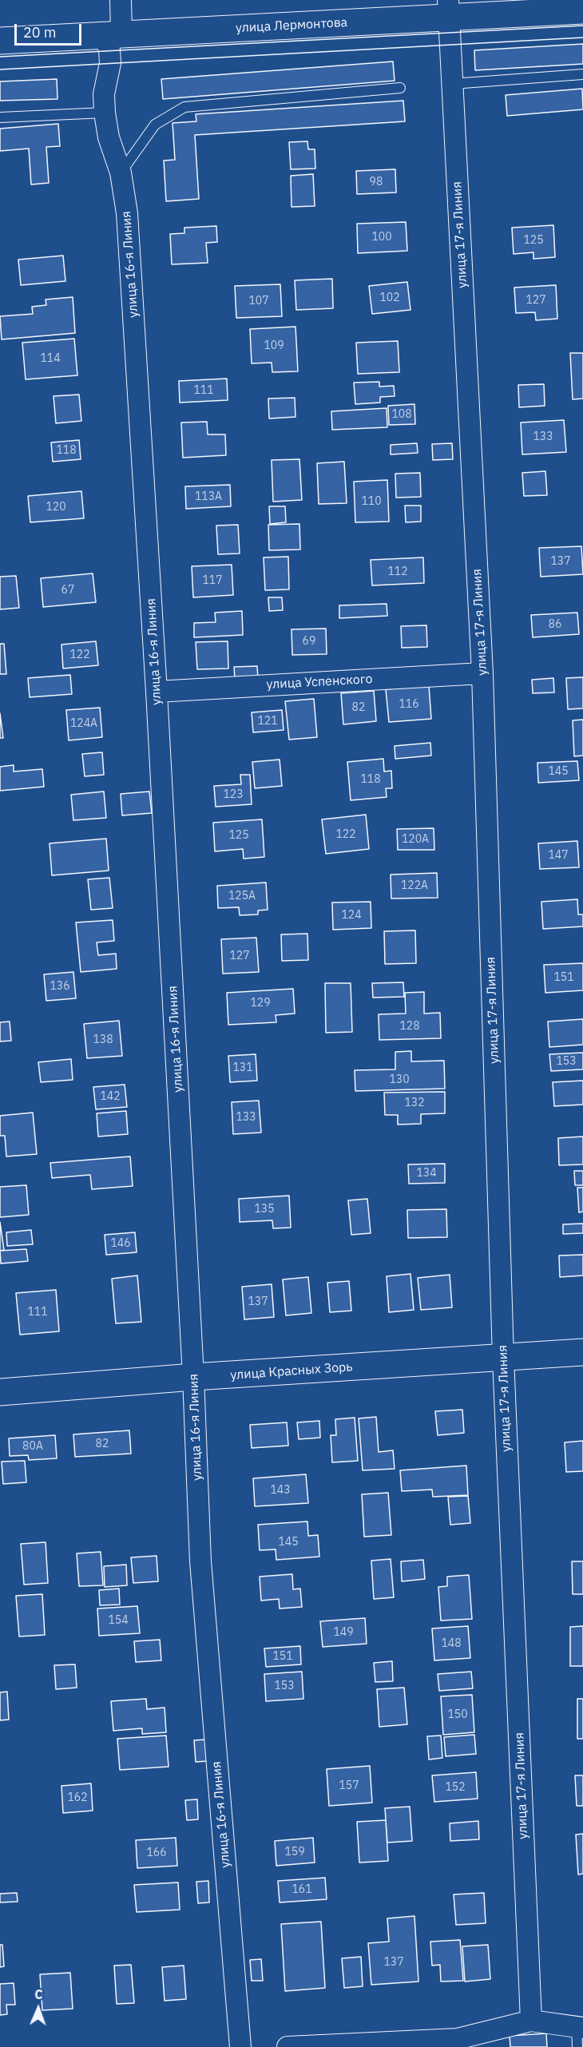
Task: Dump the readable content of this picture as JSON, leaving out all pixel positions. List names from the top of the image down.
{
  "streets": {
    "street": [
      "улица Лермонтова",
      "улица 17-я Линия",
      "улица 16-я Линия",
      "улица Успенского",
      "улица Красных Зорь"
    ]
  },
  "crossings": [
    ["улица Лермонтова", "улица 17-я Линия"],
    ["улица Лермонтова", "улица 16-я Линия"],
    ["улица 17-я Линия", "улица Успенского"],
    ["улица 17-я Линия", "улица Красных Зорь"],
    ["улица 16-я Линия", "улица Успенского"],
    ["улица 16-я Линия", "улица Красных Зорь"]
  ],
  "house_numbers": [
    "98",
    "100",
    "125",
    "102",
    "127",
    "107",
    "109",
    "114",
    "111",
    "108",
    "133",
    "118",
    "113А",
    "110",
    "120",
    "137",
    "112",
    "117",
    "67",
    "86",
    "69",
    "122",
    "116",
    "82",
    "121",
    "124А",
    "145",
    "118",
    "123",
    "122",
    "125",
    "120А",
    "147",
    "122А",
    "125А",
    "124",
    "127",
    "151",
    "136",
    "129",
    "128",
    "138",
    "153",
    "131",
    "130",
    "142",
    "132",
    "133",
    "134",
    "135",
    "146",
    "137",
    "111",
    "82",
    "80А",
    "143",
    "145",
    "154",
    "149",
    "148",
    "151",
    "153",
    "150",
    "157",
    "152",
    "162",
    "159",
    "166",
    "161",
    "137"
  ],
  "scale_bar": "20 m",
  "north": "top"
}
